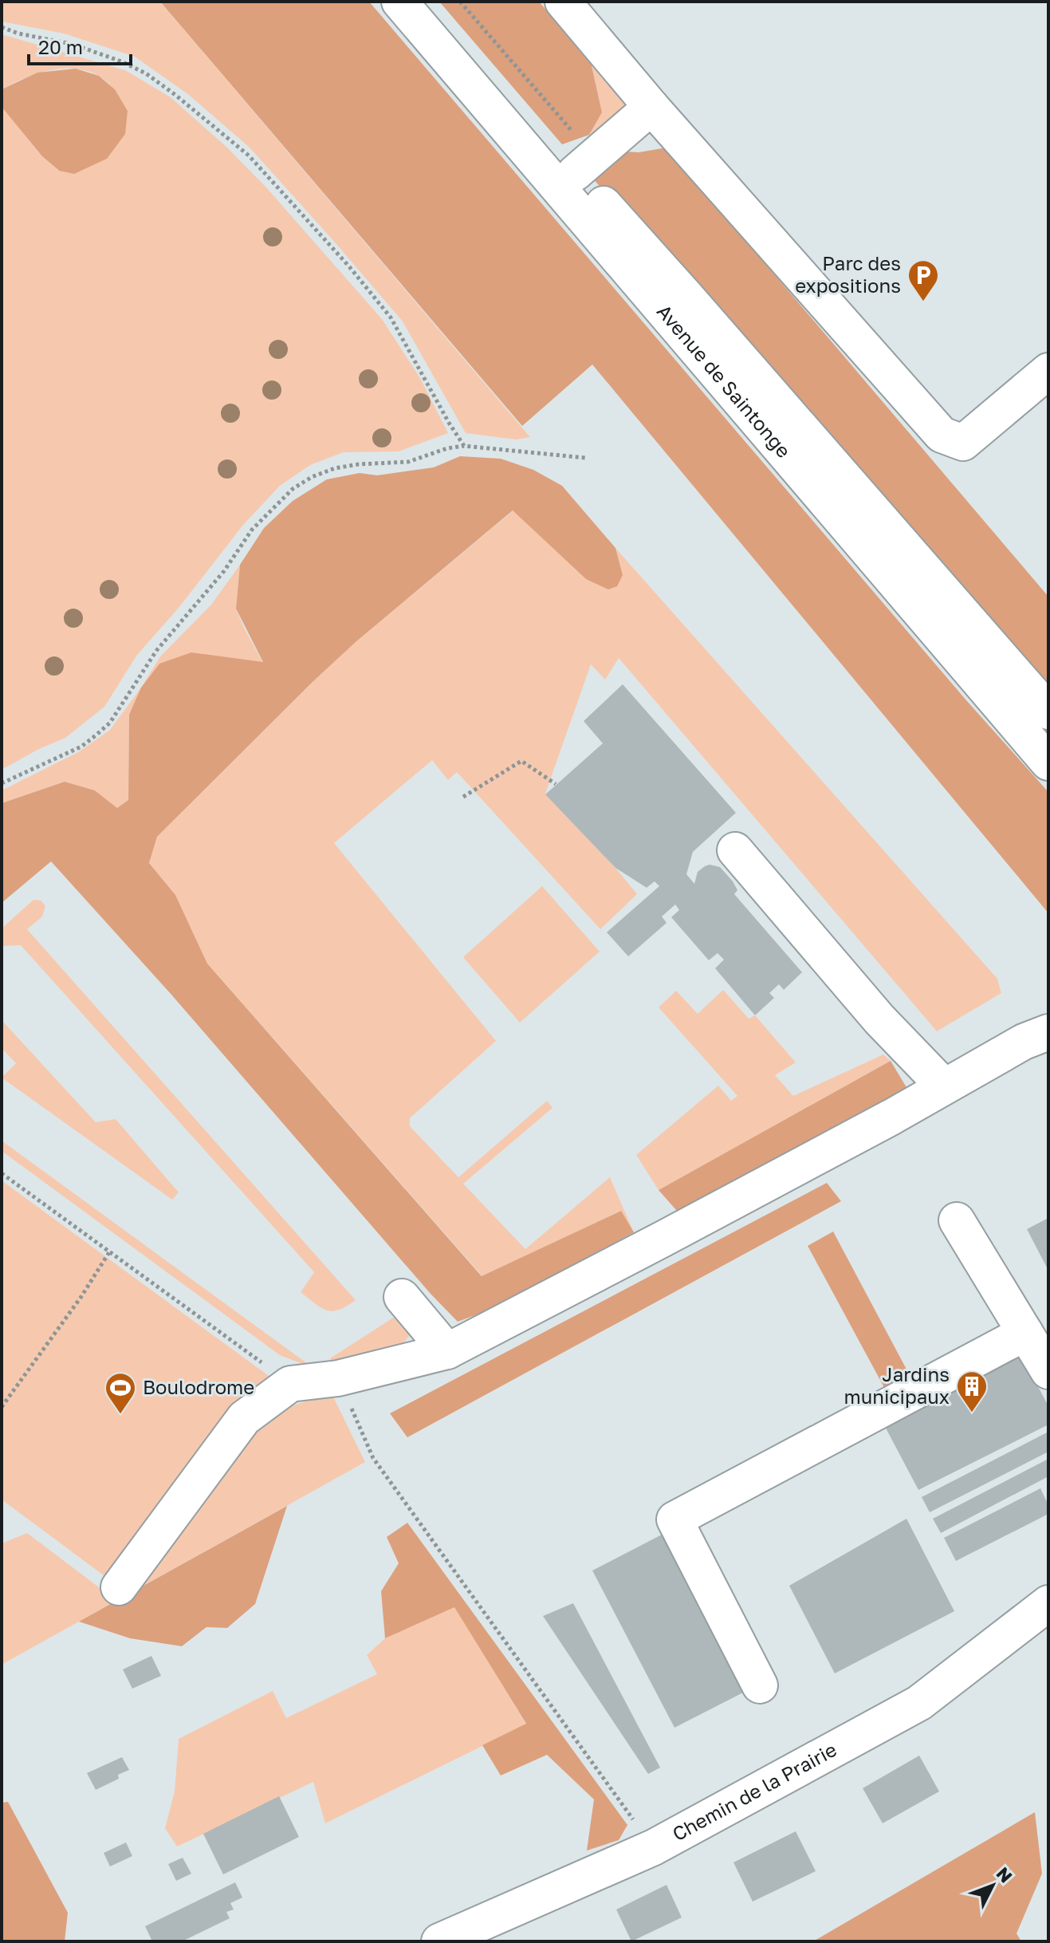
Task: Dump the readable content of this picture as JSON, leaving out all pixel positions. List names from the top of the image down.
{
  "streets": {
    "main road": ["Avenue de Saintonge", "Chemin de la Prairie"]
  },
  "places": {
    "parking": ["Parc des expositions"],
    "building": ["Jardins municipaux"],
    "sports": ["Boulodrome"]
  },
  "scale_bar": "20 m",
  "north": "top right"
}
